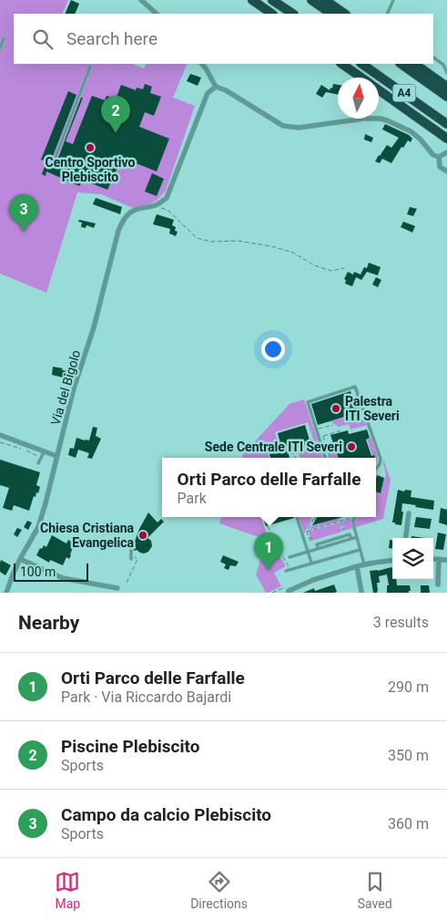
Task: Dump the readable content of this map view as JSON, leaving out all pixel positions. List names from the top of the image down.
{
  "streets": {
    "highway": ["A4"],
    "street": ["Via del Bigolo"]
  },
  "places": [
    "Centro Sportivo Plebiscito",
    "Palestra ITI Severi",
    "Sede Centrale ITI Severi",
    "Chiesa Cristiana Evangelica"
  ],
  "scale_bar": "100 m",
  "north": "top",
  "page": {
    "search": "Search here",
    "pins": ["2", "3", "1"],
    "popup": ["Orti Parco delle Farfalle", "Park"],
    "scale": "100 m",
    "heading": ["Nearby", "3 results"],
    "list": [
      {
        "mark": "1",
        "name": "Orti Parco delle Farfalle",
        "note": "Park · Via Riccardo Bajardi",
        "value": "290 m"
      },
      {
        "mark": "2",
        "name": "Piscine Plebiscito",
        "note": "Sports",
        "value": "350 m"
      },
      {
        "mark": "3",
        "name": "Campo da calcio Plebiscito",
        "note": "Sports",
        "value": "360 m"
      }
    ],
    "nav": ["Map", "Directions", "Saved"]
  }
}
